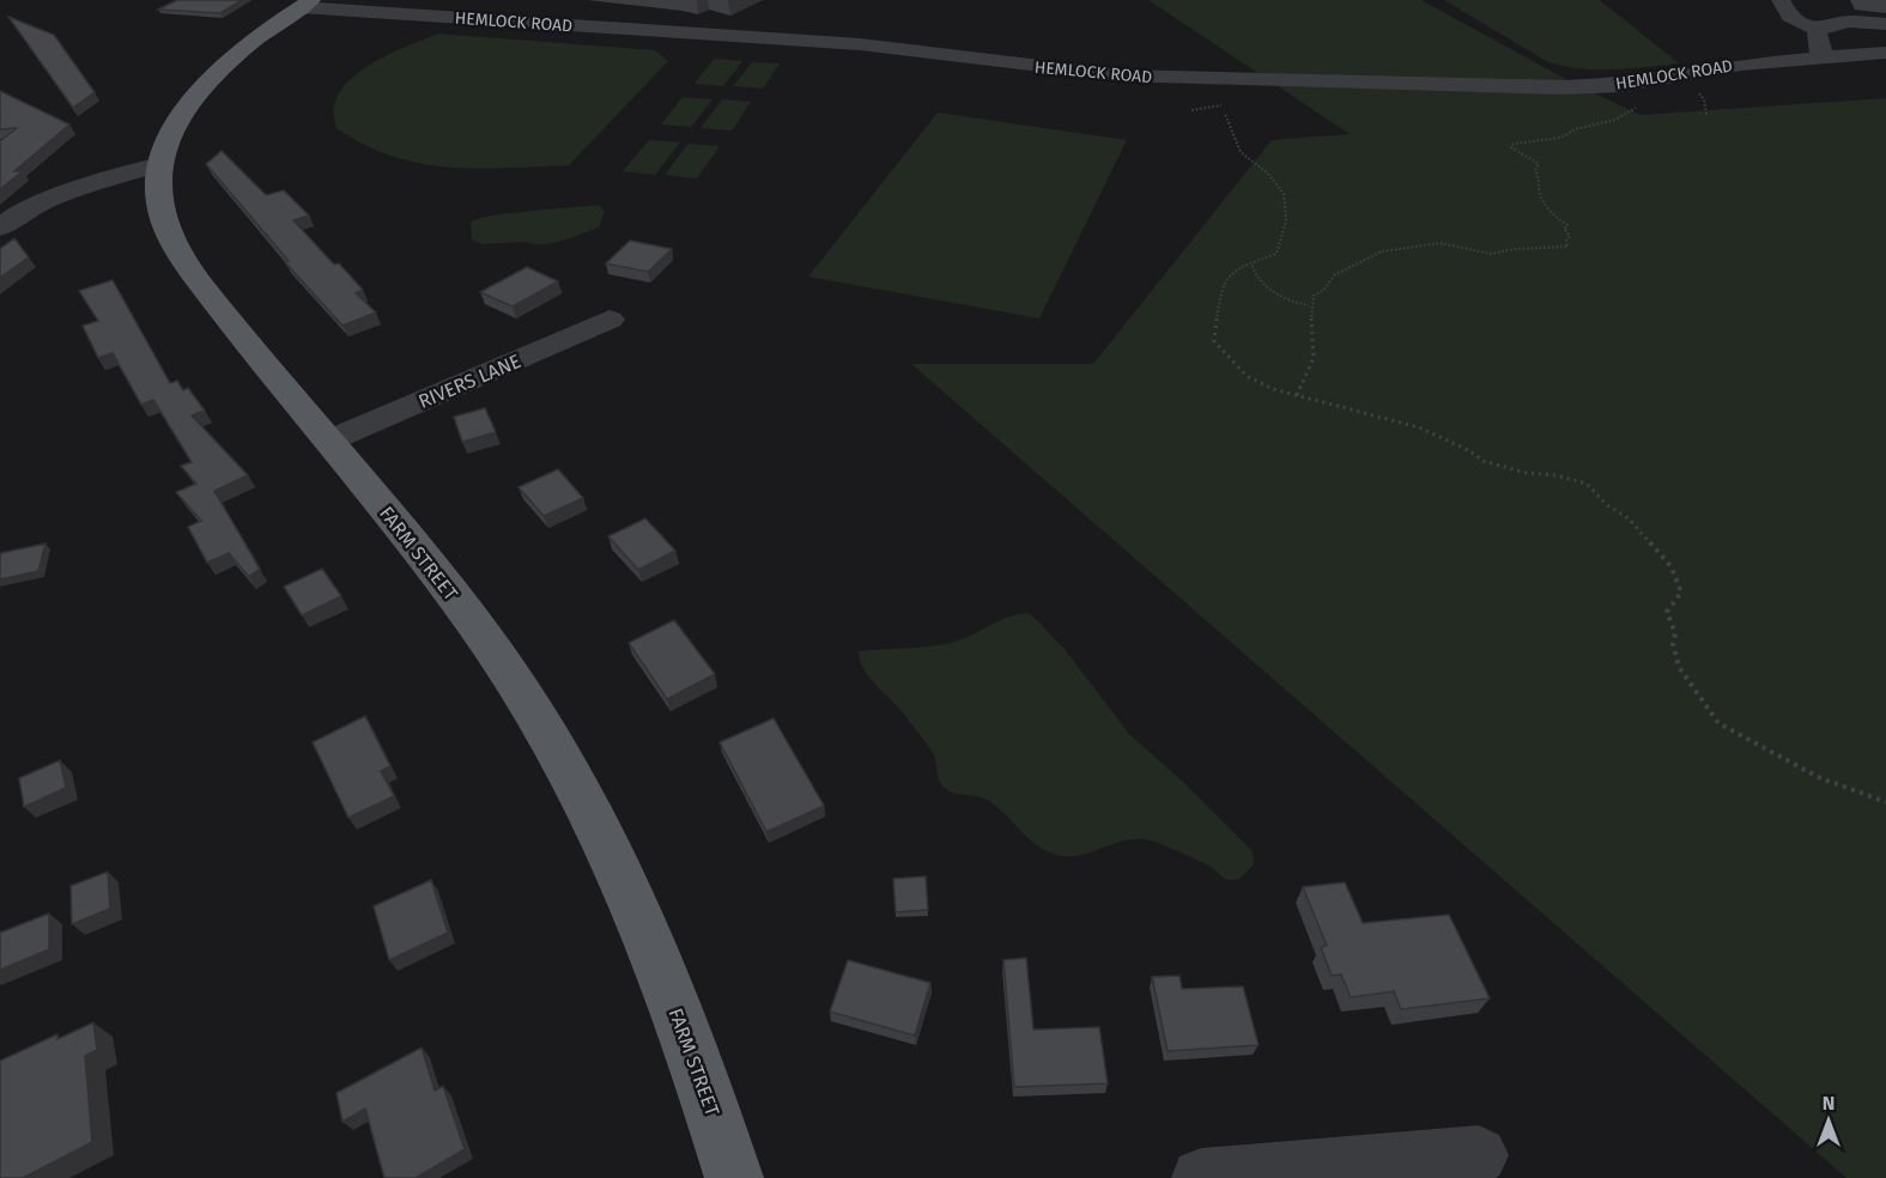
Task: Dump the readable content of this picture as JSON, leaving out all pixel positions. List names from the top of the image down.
{
  "streets": {
    "main road": ["FARM STREET"],
    "street": ["HEMLOCK ROAD", "RIVERS LANE"]
  },
  "crossings": [
    ["RIVERS LANE", "FARM STREET"]
  ],
  "north": "top"
}
